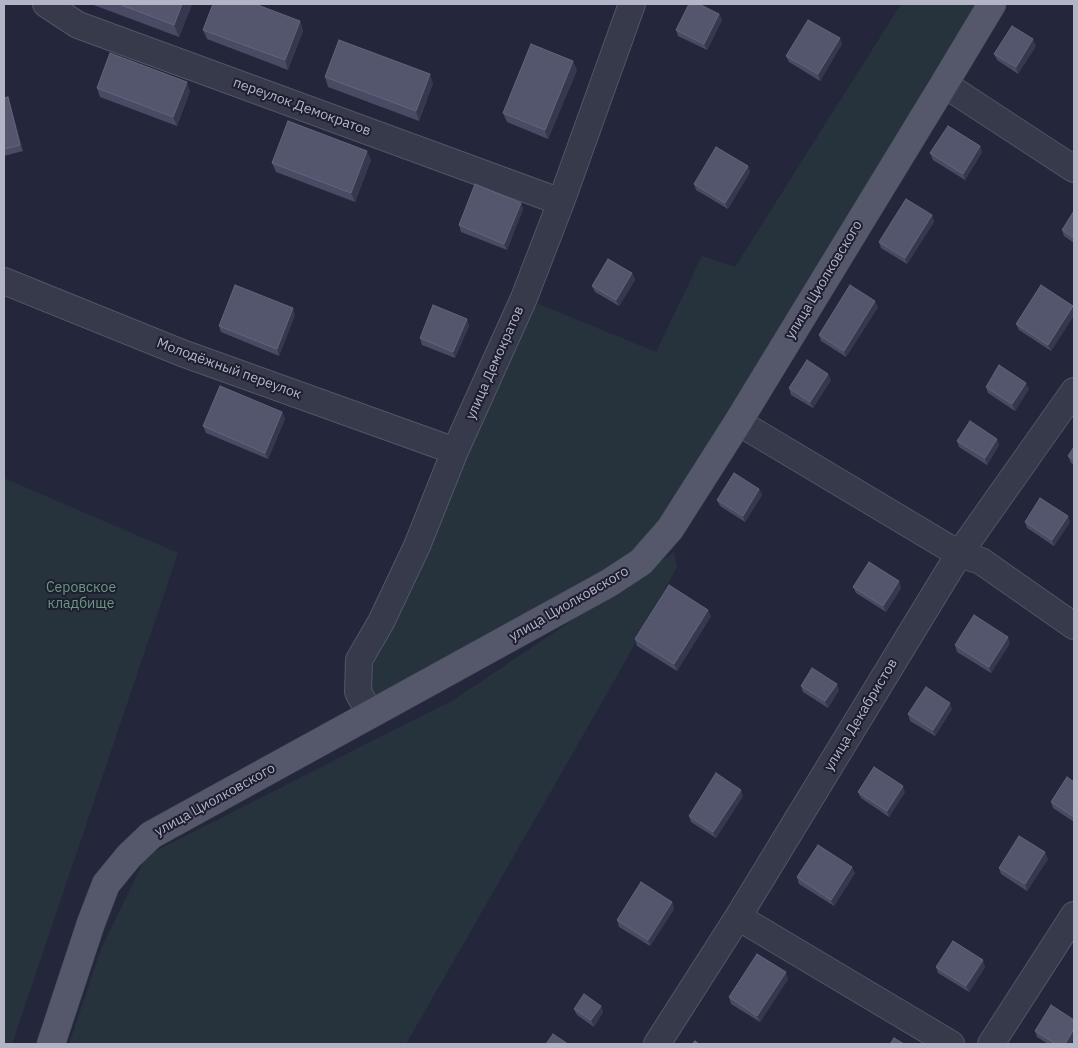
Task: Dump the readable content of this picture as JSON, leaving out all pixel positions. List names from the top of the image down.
{
  "streets": {
    "main road": ["улица Циолковского"],
    "street": [
      "переулок Демократов",
      "улица Демократов",
      "Молодёжный переулок",
      "улица Декабристов"
    ]
  },
  "crossings": [
    ["переулок Демократов", "улица Демократов"],
    ["улица Циолковского", "улица Демократов"],
    ["улица Демократов", "Молодёжный переулок"]
  ],
  "parks": ["Серовское кладбище"]
}
